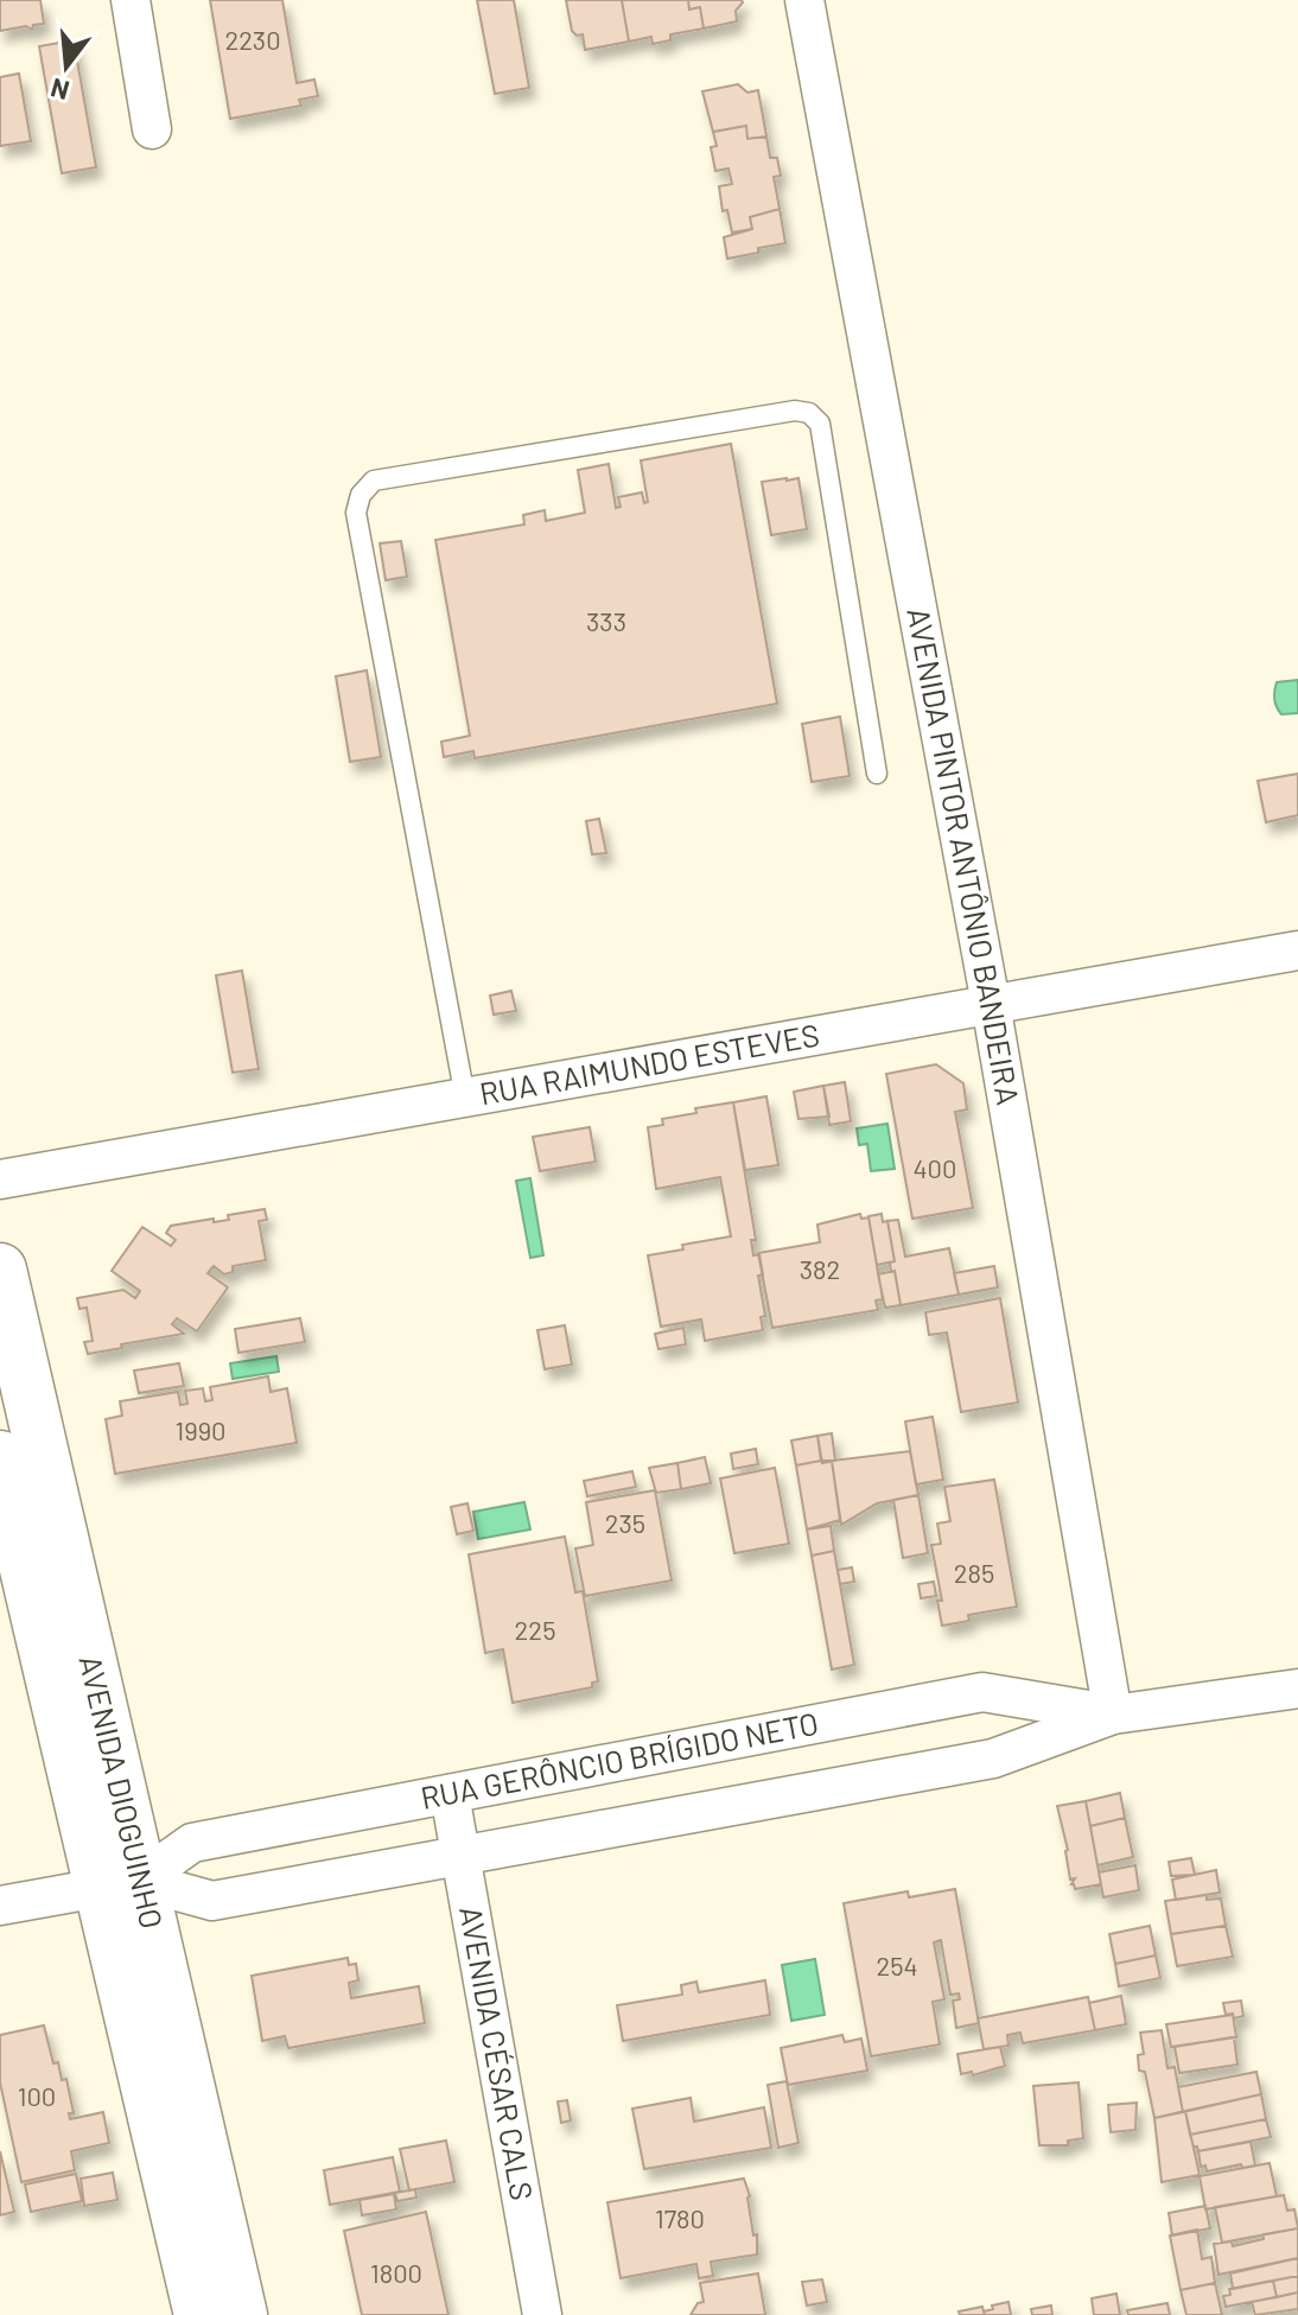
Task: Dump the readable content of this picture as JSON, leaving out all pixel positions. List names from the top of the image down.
{
  "streets": {
    "main road": ["AVENIDA DIOGUINHO"],
    "street": [
      "AVENIDA PINTOR ANTÔNIO BANDEIRA",
      "RUA RAIMUNDO ESTEVES",
      "RUA GERÔNCIO BRÍGIDO NETO",
      "AVENIDA CÉSAR CALS"
    ]
  },
  "crossings": [
    ["AVENIDA PINTOR ANTÔNIO BANDEIRA", "RUA RAIMUNDO ESTEVES"],
    ["AVENIDA PINTOR ANTÔNIO BANDEIRA", "RUA GERÔNCIO BRÍGIDO NETO"],
    ["RUA GERÔNCIO BRÍGIDO NETO", "AVENIDA DIOGUINHO"],
    ["RUA GERÔNCIO BRÍGIDO NETO", "AVENIDA CÉSAR CALS"]
  ],
  "house_numbers": [
    "2230",
    "333",
    "400",
    "382",
    "1990",
    "235",
    "285",
    "225",
    "254",
    "100",
    "1780",
    "1800"
  ],
  "north": "bottom"
}
